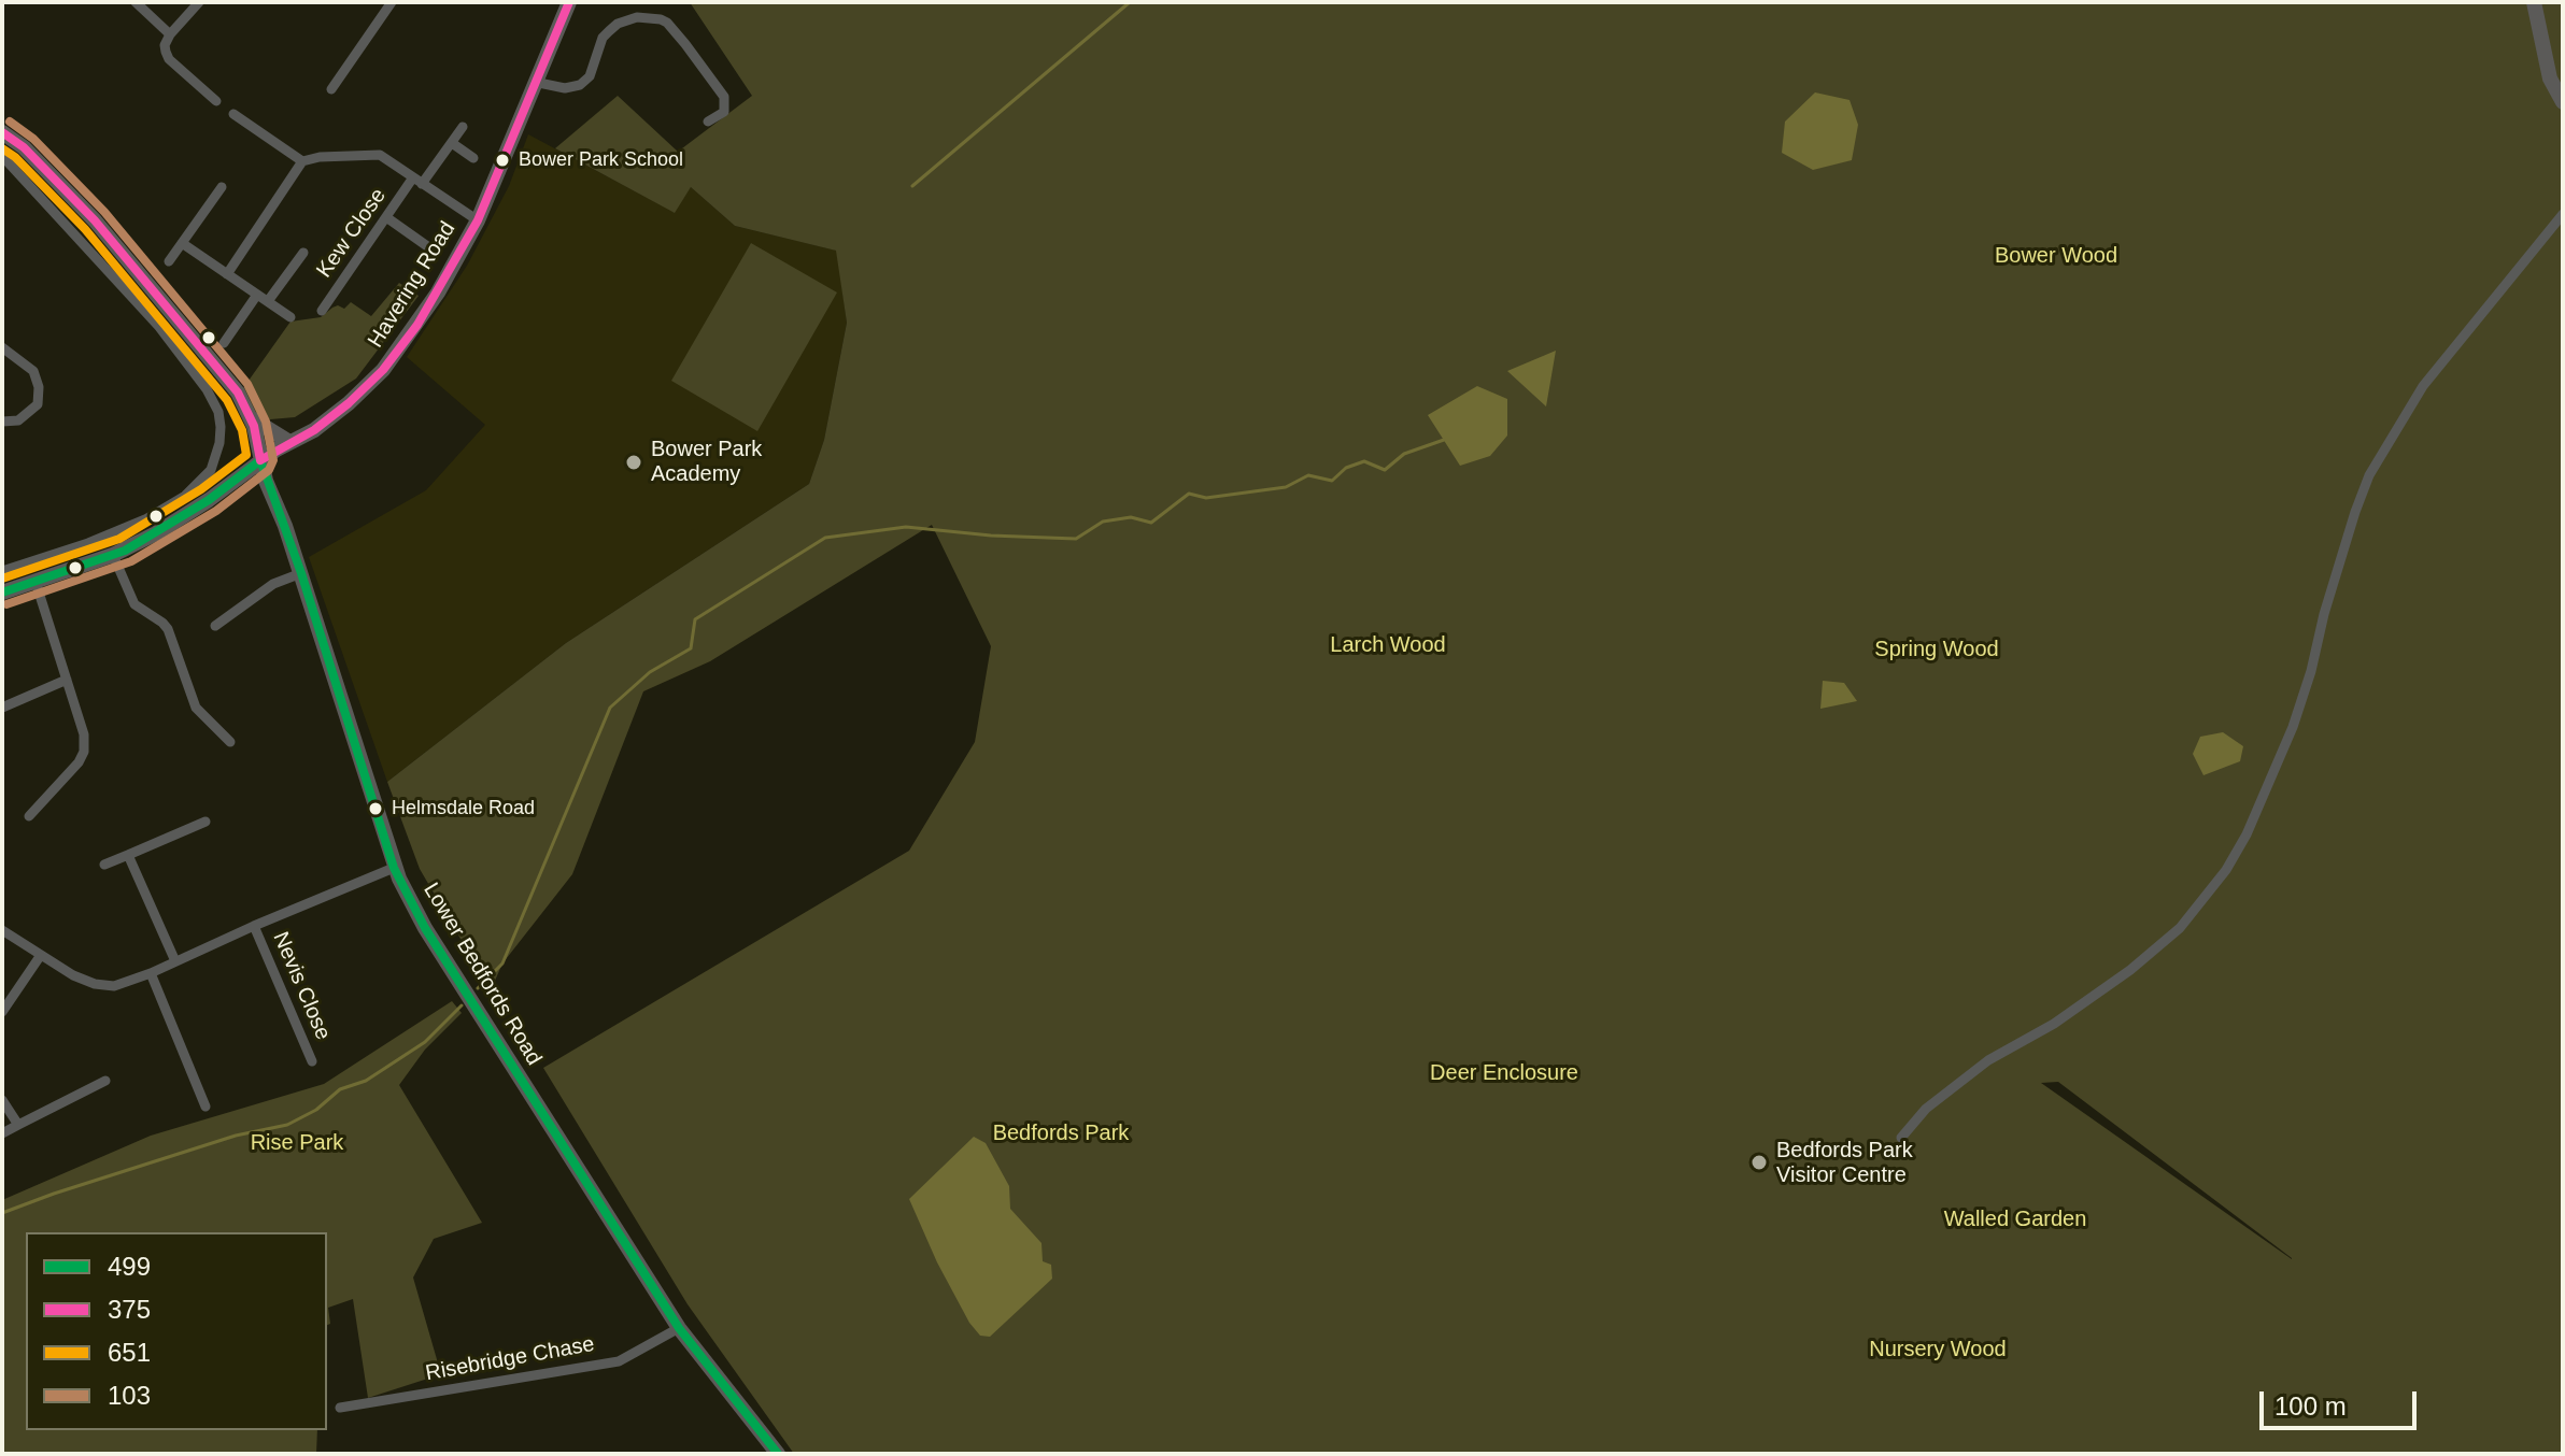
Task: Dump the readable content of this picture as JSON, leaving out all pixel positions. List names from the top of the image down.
{
  "streets": {
    "main road": ["Havering Road", "Lower Bedfords Road"],
    "street": ["Kew Close", "Nevis Close", "Risebridge Chase"]
  },
  "crossings": [
    ["Havering Road", "Lower Bedfords Road"],
    ["Lower Bedfords Road", "Risebridge Chase"]
  ],
  "parks": [
    "Bower Wood",
    "Larch Wood",
    "Spring Wood",
    "Deer Enclosure",
    "Bedfords Park",
    "Rise Park",
    "Walled Garden",
    "Nursery Wood"
  ],
  "places": [
    "Bower Park School",
    "Bower Park Academy",
    "Helmsdale Road",
    "Bedfords Park Visitor Centre"
  ],
  "lines": [
    "transit line 375",
    "transit line 103",
    "transit line 651",
    "transit line 499"
  ],
  "legend": [
    "499",
    "375",
    "651",
    "103"
  ],
  "scale_bar": "100 m"
}
